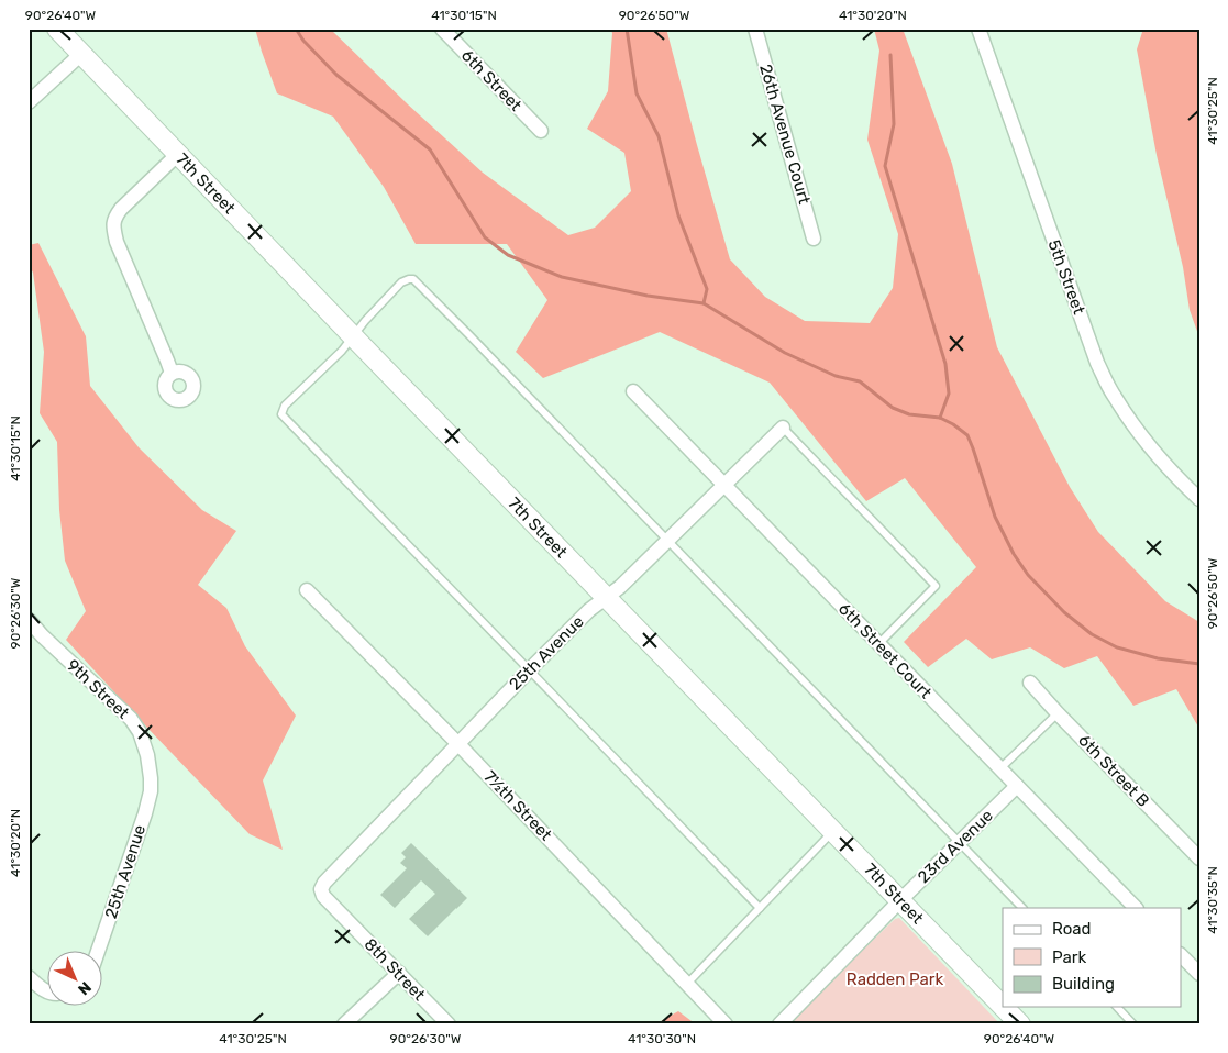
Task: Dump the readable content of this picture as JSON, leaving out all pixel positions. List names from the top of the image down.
{
  "streets": {
    "main road": ["7th Street"],
    "street": [
      "6th Street",
      "26th Avenue Court",
      "5th Street",
      "6th Street Court",
      "25th Avenue",
      "9th Street",
      "6th Street B",
      "7½th Street",
      "23rd Avenue",
      "8th Street"
    ]
  },
  "crossings": [
    ["7th Street", "25th Avenue"],
    ["7th Street", "23rd Avenue"],
    ["6th Street Court", "25th Avenue"],
    ["6th Street Court", "23rd Avenue"],
    ["25th Avenue", "9th Street"],
    ["25th Avenue", "7½th Street"],
    ["25th Avenue", "8th Street"]
  ],
  "parks": ["Radden Park"],
  "legend": ["Road", "Park", "Building"],
  "north": "bottom right",
  "coordinates": [
    "90°26'40\"W",
    "41°30'15\"N",
    "90°26'50\"W",
    "41°30'20\"N",
    "41°30'25\"N",
    "90°26'30\"W",
    "41°30'35\"N",
    "41°30'30\"N"
  ]
}
